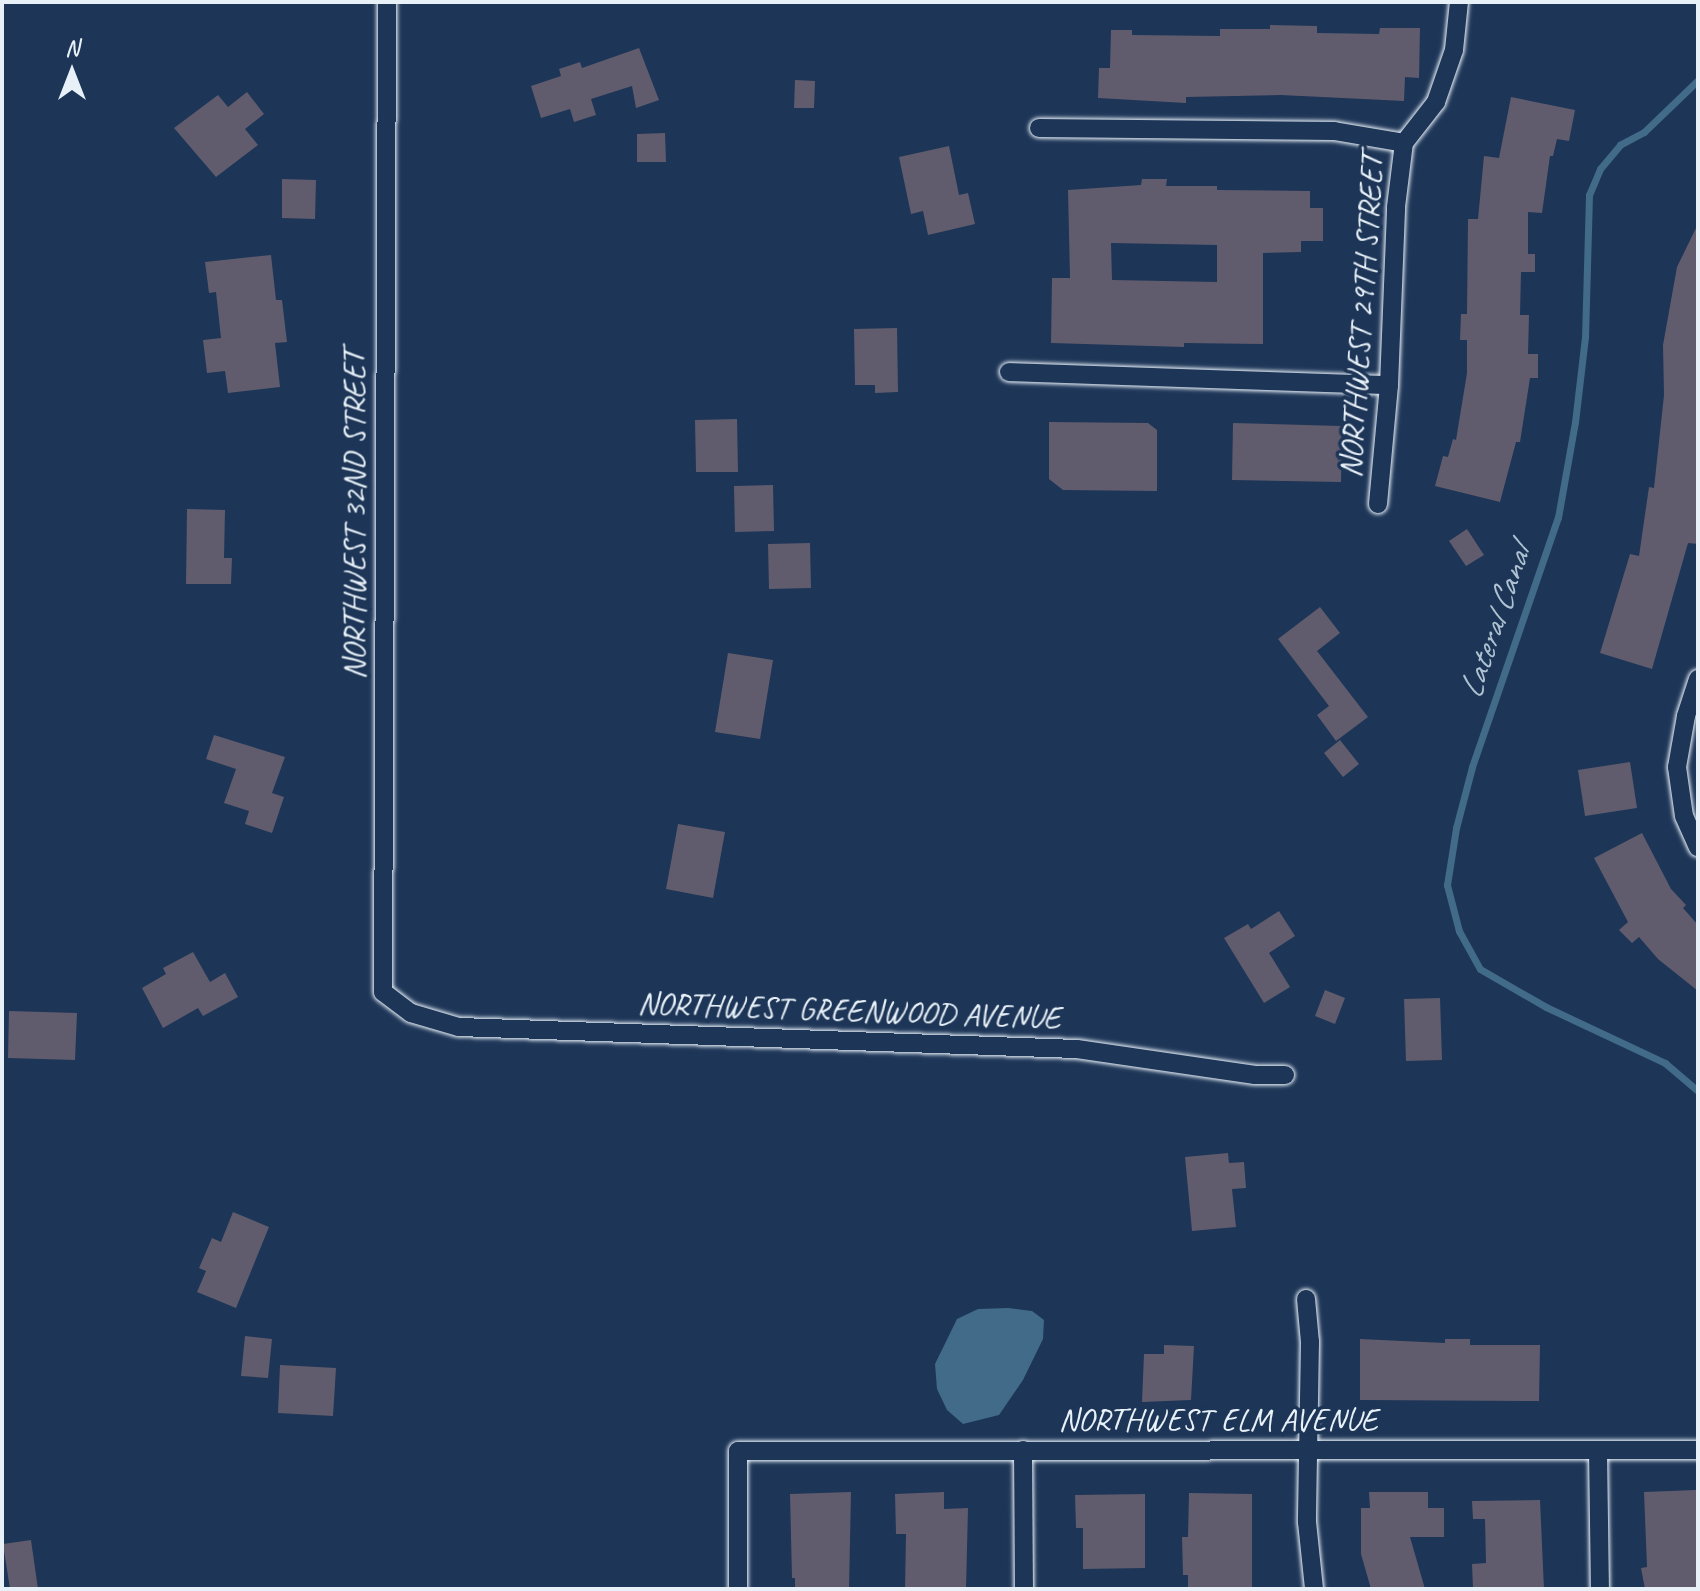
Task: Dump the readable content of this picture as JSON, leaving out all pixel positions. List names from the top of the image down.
{
  "streets": {
    "street": [
      "NORTHWEST 29TH STREET",
      "NORTHWEST 32ND STREET",
      "NORTHWEST GREENWOOD AVENUE",
      "NORTHWEST ELM AVENUE"
    ]
  },
  "crossings": [
    ["NORTHWEST 32ND STREET", "NORTHWEST GREENWOOD AVENUE"]
  ],
  "water": ["Lateral Canal"],
  "north": "top"
}
